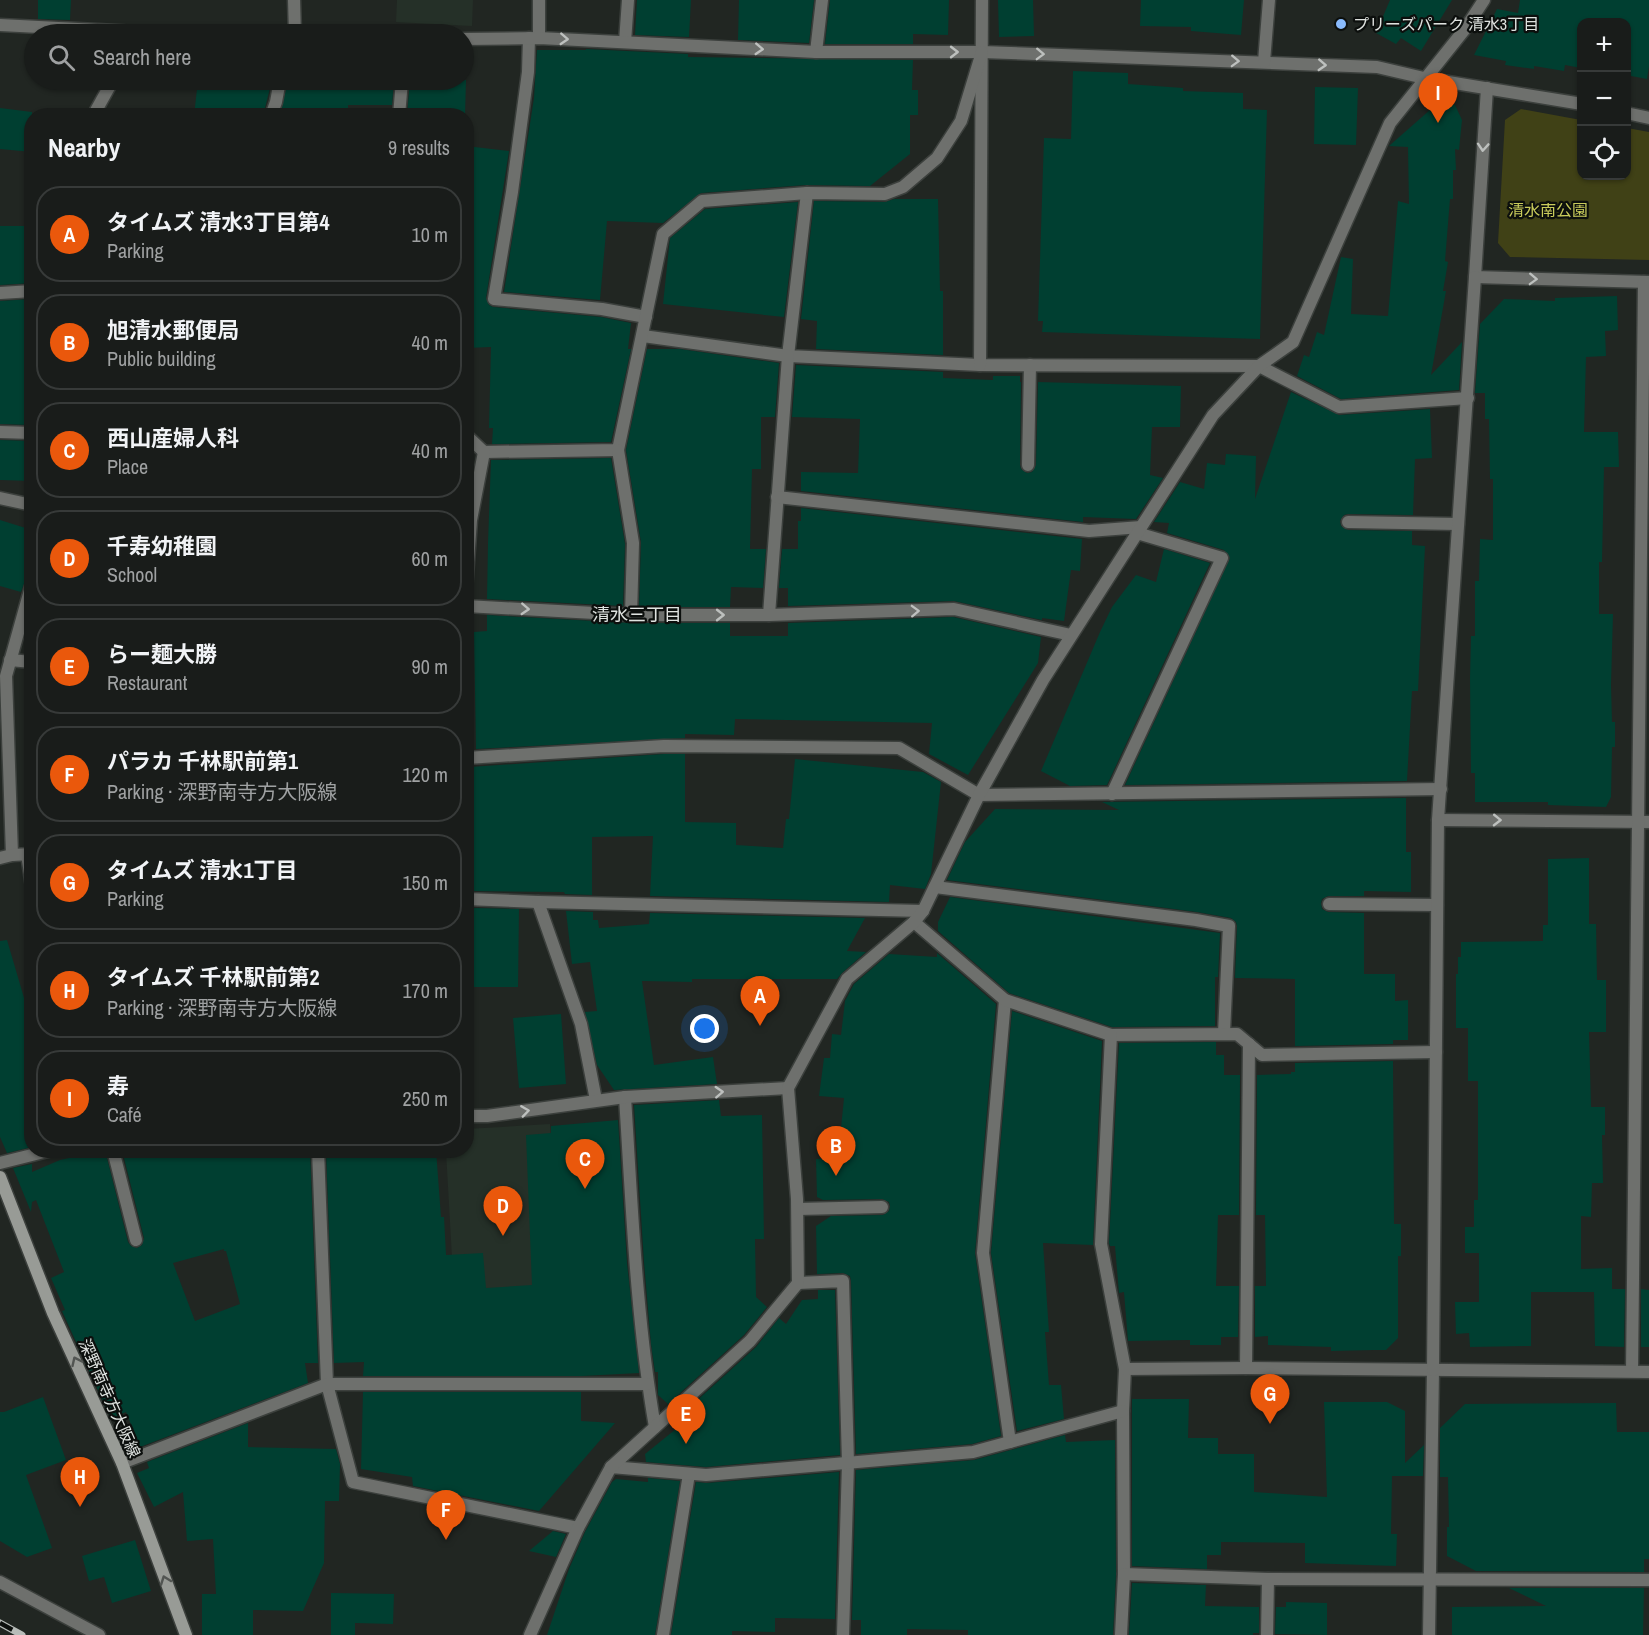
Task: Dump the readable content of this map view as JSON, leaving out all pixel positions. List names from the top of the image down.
{
  "streets": {
    "main road": ["深野南寺方大阪線"]
  },
  "one_way": ["深野南寺方大阪線"],
  "districts": ["清水三丁目"],
  "parks": ["清水南公園"],
  "places": ["プリーズパーク 清水3丁目"],
  "page": {
    "map_buttons": ["+", "−"],
    "search": "Search here",
    "pins": [
      "I",
      "A",
      "B",
      "C",
      "D",
      "G",
      "E",
      "H",
      "F"
    ],
    "heading": ["Nearby", "9 results"],
    "list": [
      {
        "mark": "A",
        "name": "タイムズ 清水3丁目第4",
        "note": "Parking",
        "value": "10 m"
      },
      {
        "mark": "B",
        "name": "旭清水郵便局",
        "note": "Public building",
        "value": "40 m"
      },
      {
        "mark": "C",
        "name": "西山産婦人科",
        "note": "Place",
        "value": "40 m"
      },
      {
        "mark": "D",
        "name": "千寿幼稚園",
        "note": "School",
        "value": "60 m"
      },
      {
        "mark": "E",
        "name": "らー麺大勝",
        "note": "Restaurant",
        "value": "90 m"
      },
      {
        "mark": "F",
        "name": "パラカ 千林駅前第1",
        "note": "Parking · 深野南寺方大阪線",
        "value": "120 m"
      },
      {
        "mark": "G",
        "name": "タイムズ 清水1丁目",
        "note": "Parking",
        "value": "150 m"
      },
      {
        "mark": "H",
        "name": "タイムズ 千林駅前第2",
        "note": "Parking · 深野南寺方大阪線",
        "value": "170 m"
      },
      {
        "mark": "I",
        "name": "寿",
        "note": "Café",
        "value": "250 m"
      }
    ]
  }
}
